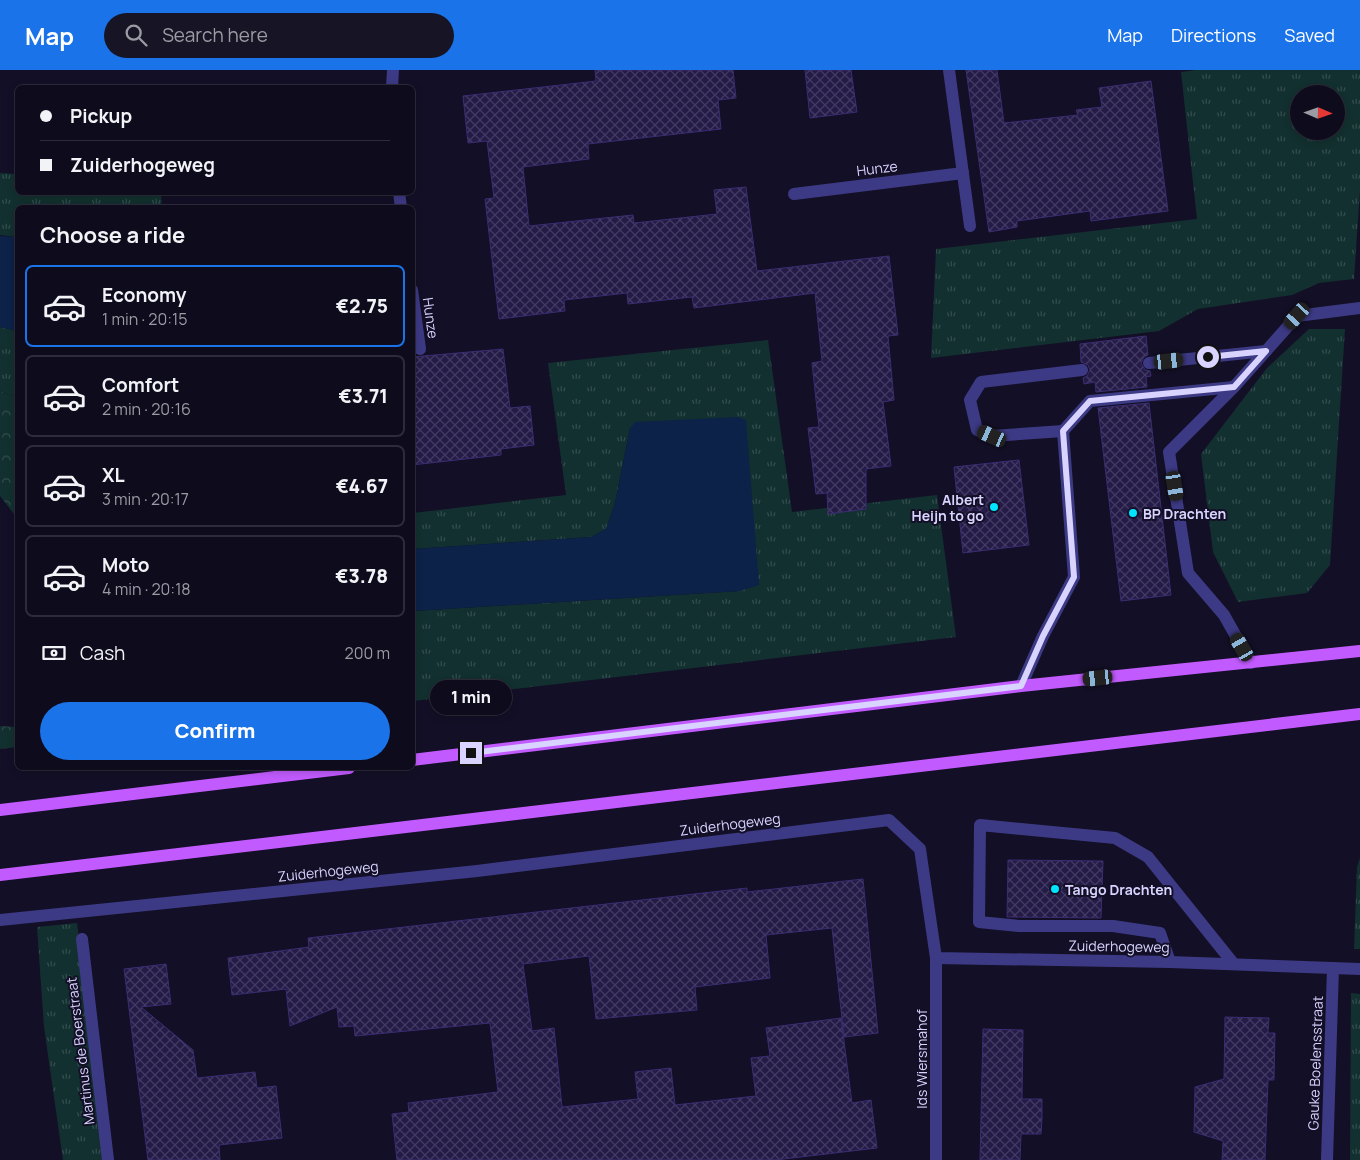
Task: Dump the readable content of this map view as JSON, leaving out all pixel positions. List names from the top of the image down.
{
  "streets": {
    "street": [
      "Hunze",
      "Zuiderhogeweg",
      "Martinus de Boerstraat",
      "Ids Wiersmahof",
      "Gauke Boelensstraat"
    ]
  },
  "crossings": [
    ["Zuiderhogeweg", "Ids Wiersmahof"],
    ["Zuiderhogeweg", "Gauke Boelensstraat"]
  ],
  "places": ["Albert Heijn to go", "BP Drachten", "Tango Drachten"],
  "north": "right",
  "page": {
    "header": "Map",
    "search": "Search here",
    "nav": ["Map", "Directions", "Saved"],
    "banner": ["Pickup", "Zuiderhogeweg"],
    "heading": "Choose a ride",
    "list": [
      {
        "name": "Economy",
        "note": "1 min · 20:15",
        "value": "€2.75"
      },
      {
        "name": "Comfort",
        "note": "2 min · 20:16",
        "value": "€3.71"
      },
      {
        "name": "XL",
        "note": "3 min · 20:17",
        "value": "€4.67"
      },
      {
        "name": "Moto",
        "note": "4 min · 20:18",
        "value": "€3.78"
      }
    ],
    "pay": ["Cash", "200 m"],
    "bubble": "1 min",
    "buttons": "Confirm"
  }
}
